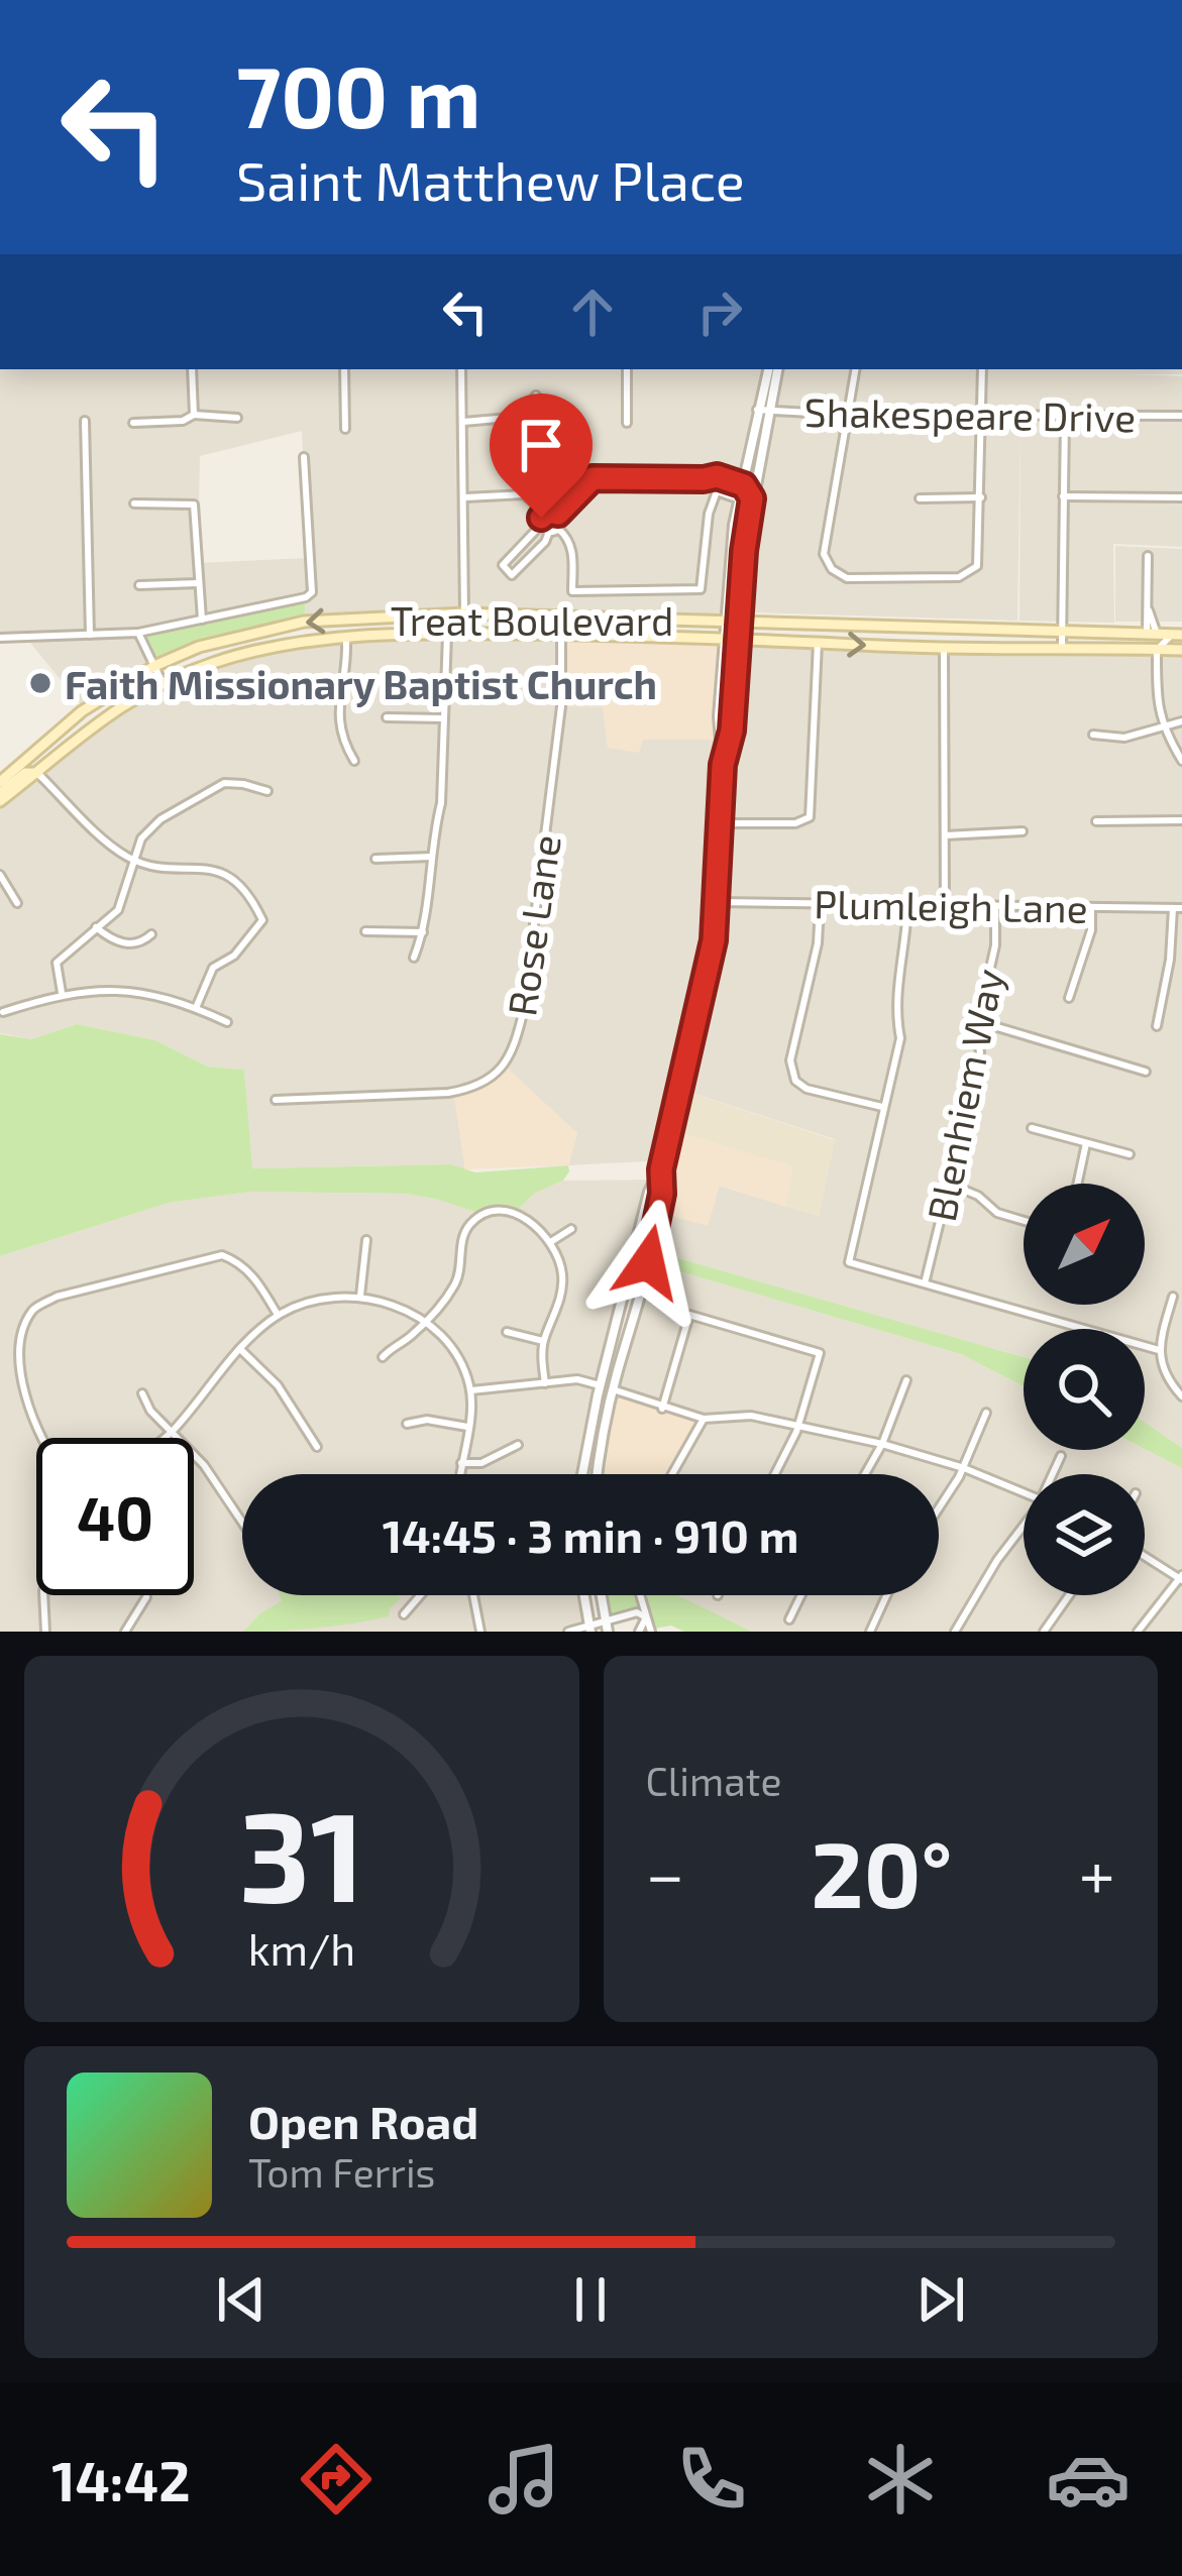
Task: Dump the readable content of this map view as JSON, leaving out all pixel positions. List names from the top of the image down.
{
  "streets": {
    "main road": ["Treat Boulevard"],
    "street": [
      "Shakespeare Drive",
      "Plumleigh Lane",
      "Rose Lane",
      "Blenhiem Way"
    ]
  },
  "crossings": [
    ["Treat Boulevard", "Rose Lane"],
    ["Plumleigh Lane", "Blenhiem Way"]
  ],
  "places": ["Faith Missionary Baptist Church"],
  "north": "top right",
  "page": {
    "turn": ["700 m", "Saint Matthew Place"],
    "limit": "40",
    "trip": "14:45 · 3 min · 910 m",
    "tile": "Climate",
    "heat": ["−", "20°", "+"],
    "song": ["Open Road", "Tom Ferris"],
    "tabs": "14:42",
    "gauge": ["31", "km/h"]
  }
}
